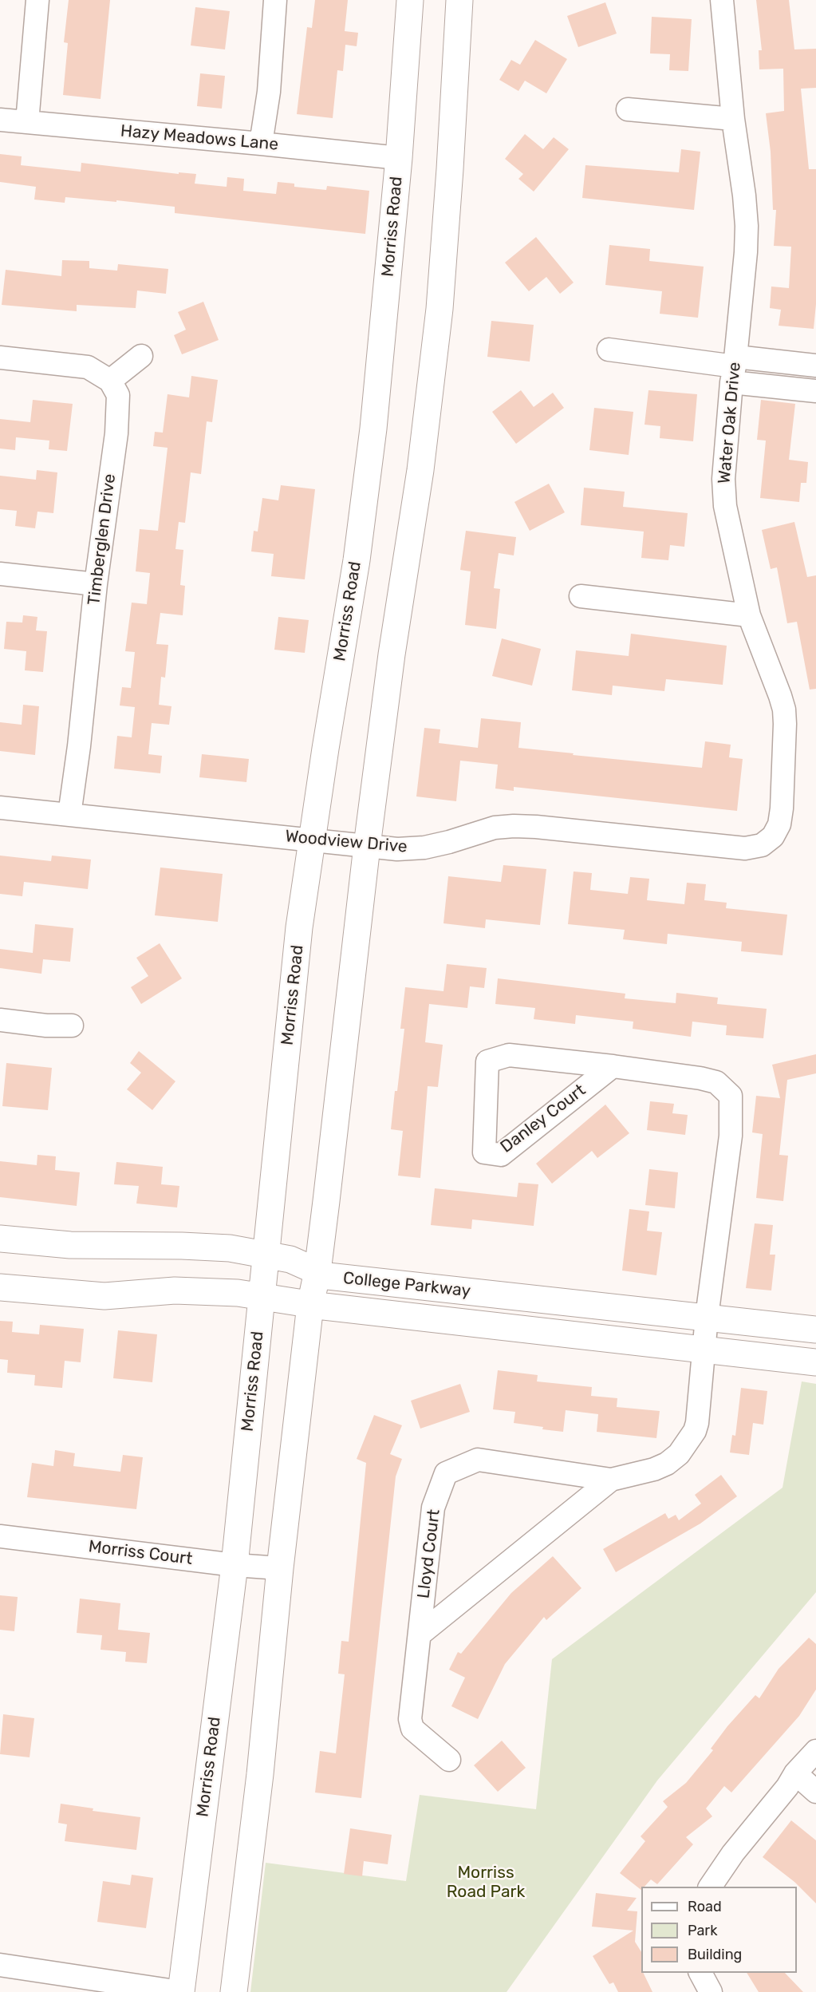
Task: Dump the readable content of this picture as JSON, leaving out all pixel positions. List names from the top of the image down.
{
  "streets": {
    "main road": ["Morriss Road", "College Parkway"],
    "street": [
      "Hazy Meadows Lane",
      "Water Oak Drive",
      "Timberglen Drive",
      "Woodview Drive",
      "Danley Court",
      "Morriss Court",
      "Lloyd Court"
    ]
  },
  "crossings": [
    ["Hazy Meadows Lane", "Morriss Road"],
    ["Morriss Road", "Woodview Drive"],
    ["Morriss Road", "College Parkway"],
    ["Morriss Road", "Morriss Court"],
    ["Water Oak Drive", "Woodview Drive"],
    ["Timberglen Drive", "Woodview Drive"],
    ["Danley Court", "College Parkway"],
    ["Danley Court", "Lloyd Court"],
    ["College Parkway", "Lloyd Court"]
  ],
  "parks": ["Morriss Road Park"],
  "legend": ["Road", "Park", "Building"]
}
